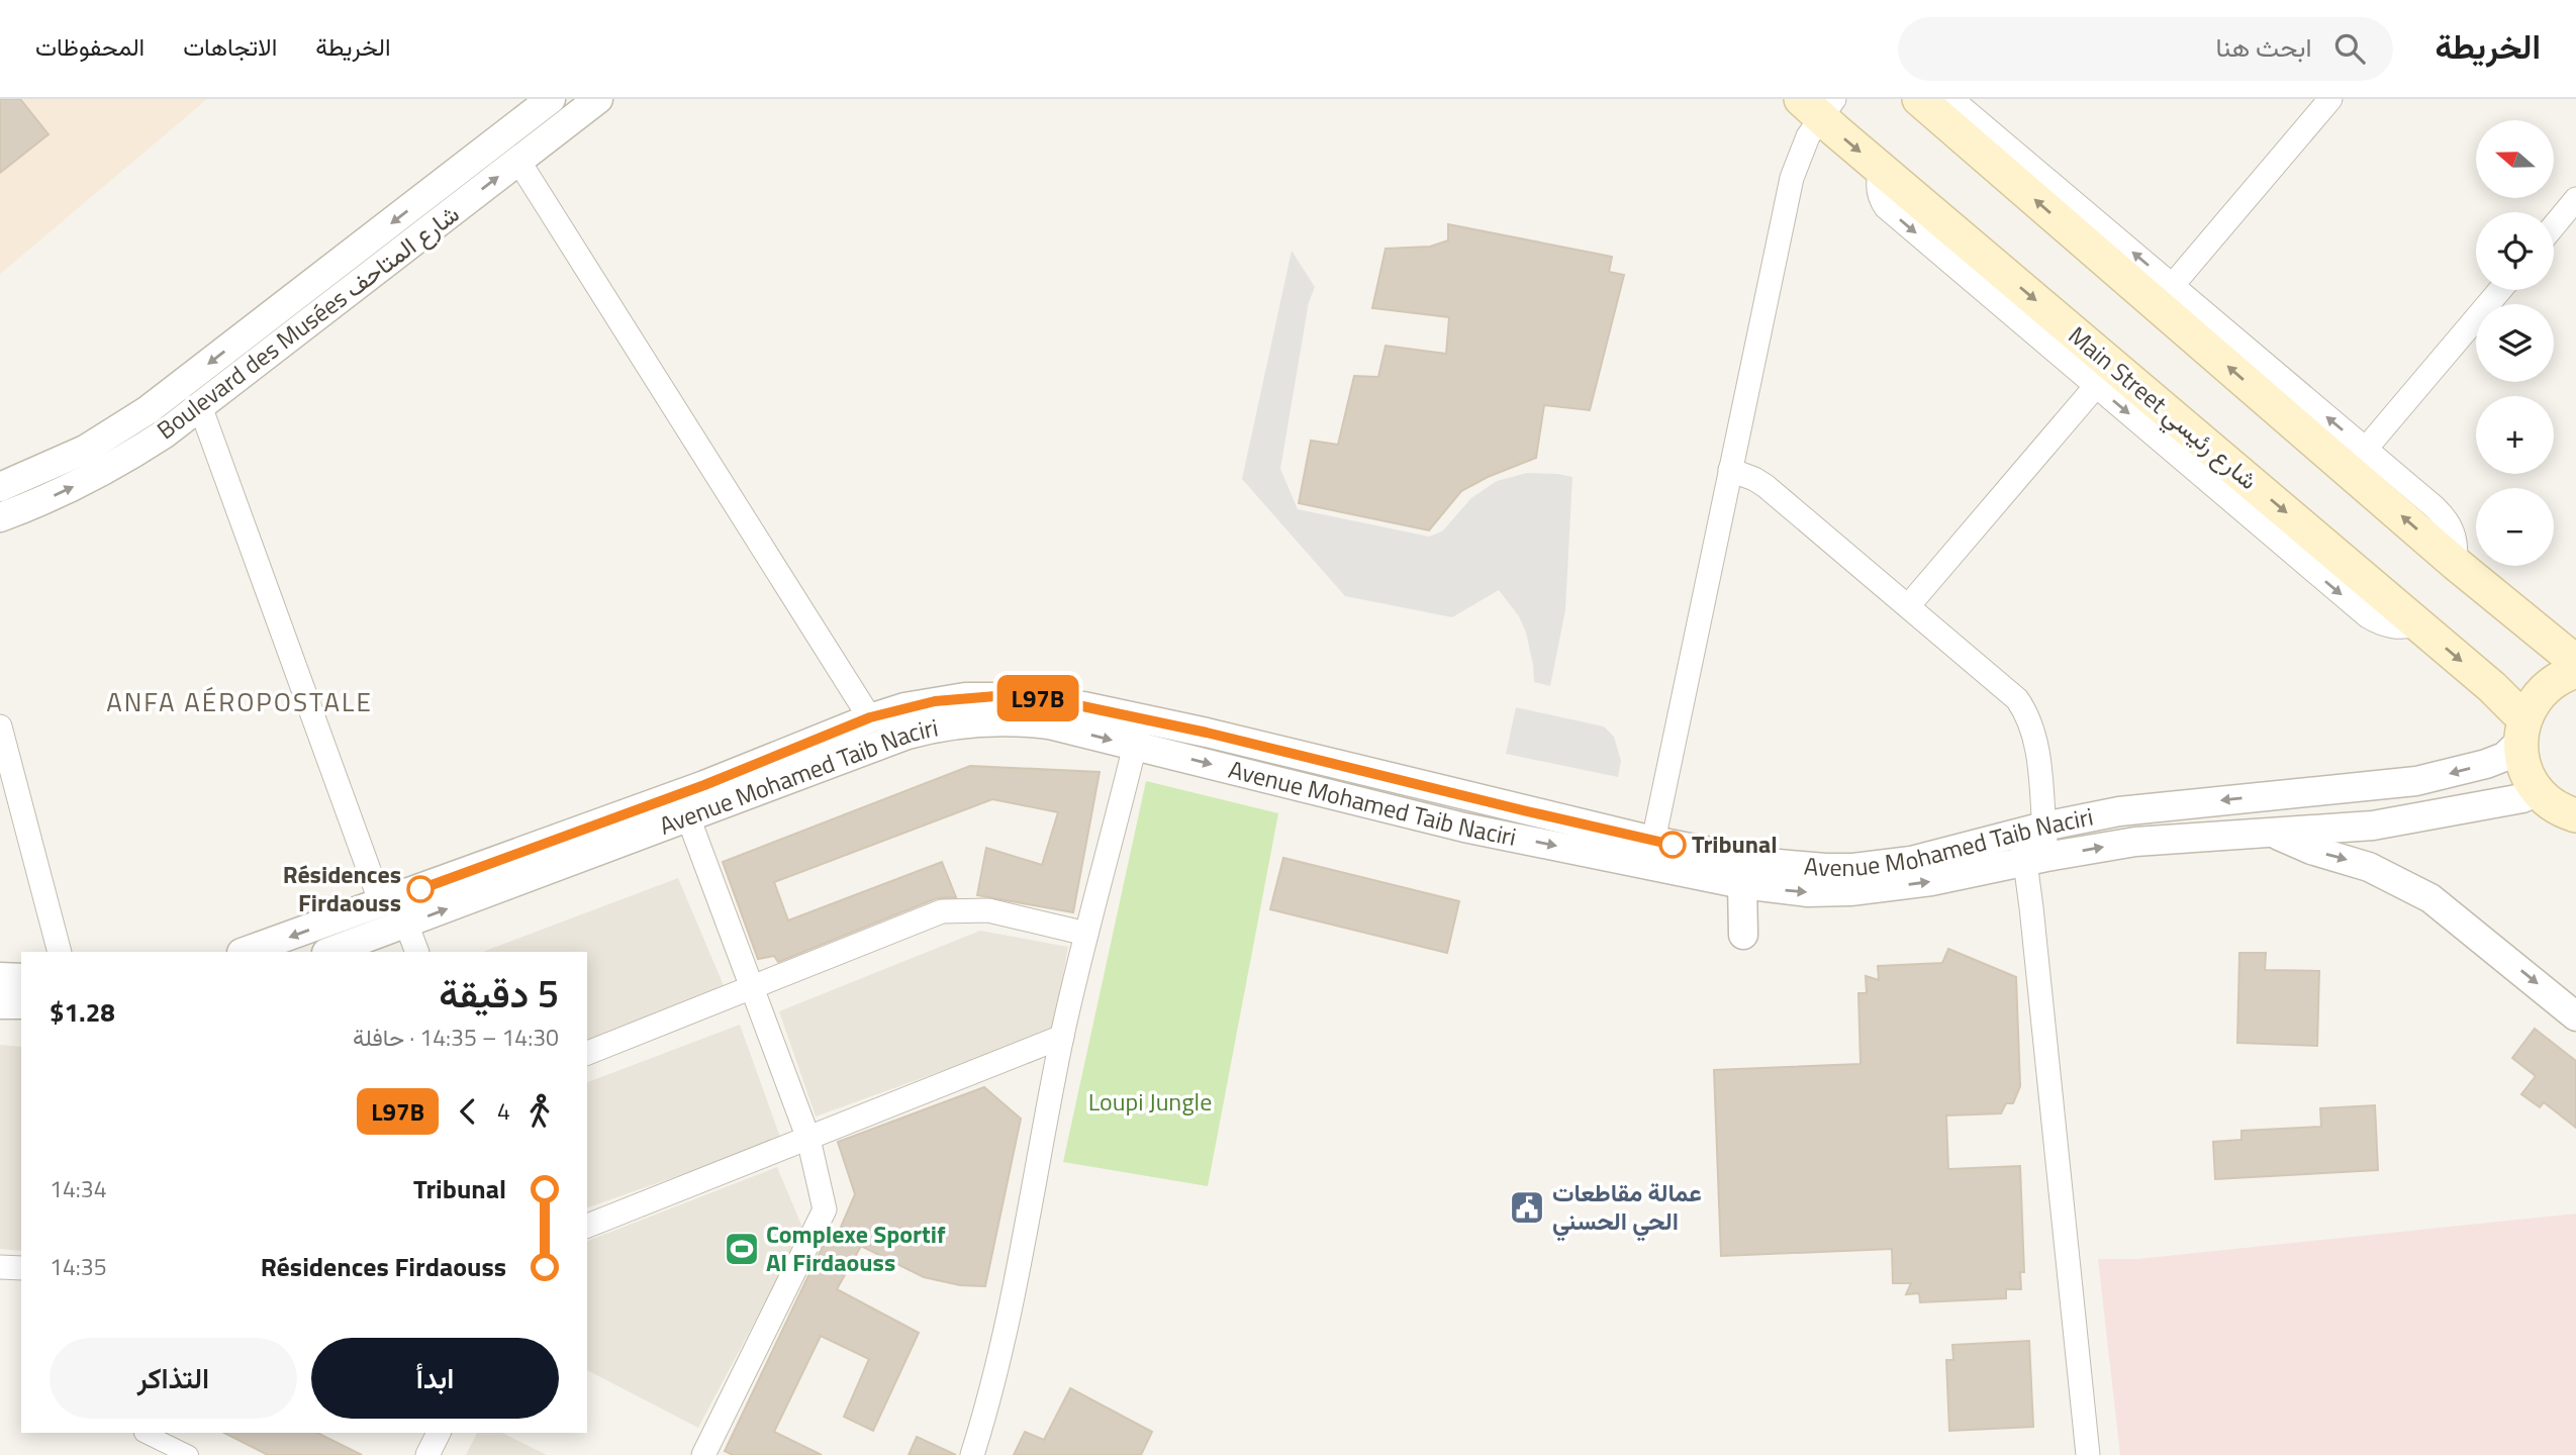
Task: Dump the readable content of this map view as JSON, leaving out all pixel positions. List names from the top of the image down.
{
  "streets": {
    "main road": ["Main Street شارع رئيسي"],
    "street": ["Boulevard des Musées شارع المتاحف", "Avenue Mohamed Taib Naciri"]
  },
  "crossings": [
    ["Main Street شارع رئيسي", "Avenue Mohamed Taib Naciri"]
  ],
  "districts": ["ANFA AÉROPOSTALE"],
  "parks": ["Loupi Jungle"],
  "places": {
    "other": ["Tribunal", "Résidences Firdaouss"],
    "public building": ["عمالة مقاطعات الحي الحسني"],
    "sports": ["Complexe Sportif Al Firdaouss"]
  },
  "lines": ["bus line L97B"],
  "north": "left",
  "page": {
    "header": "الخريطة",
    "search": "ابحث هنا",
    "nav": ["الخريطة", "الاتجاهات", "المحفوظات"],
    "on_map": "L97B",
    "map_buttons": ["+", "−"],
    "heading": ["5 دقيقة", "14:30 – 14:35 · حافلة", "$1.28"],
    "legs": ["4", "L97B"],
    "list": [
      {
        "name": "Tribunal",
        "value": "14:34"
      },
      {
        "name": "Résidences Firdaouss",
        "value": "14:35"
      }
    ],
    "buttons": ["ابدأ", "التذاكر"]
  }
}
